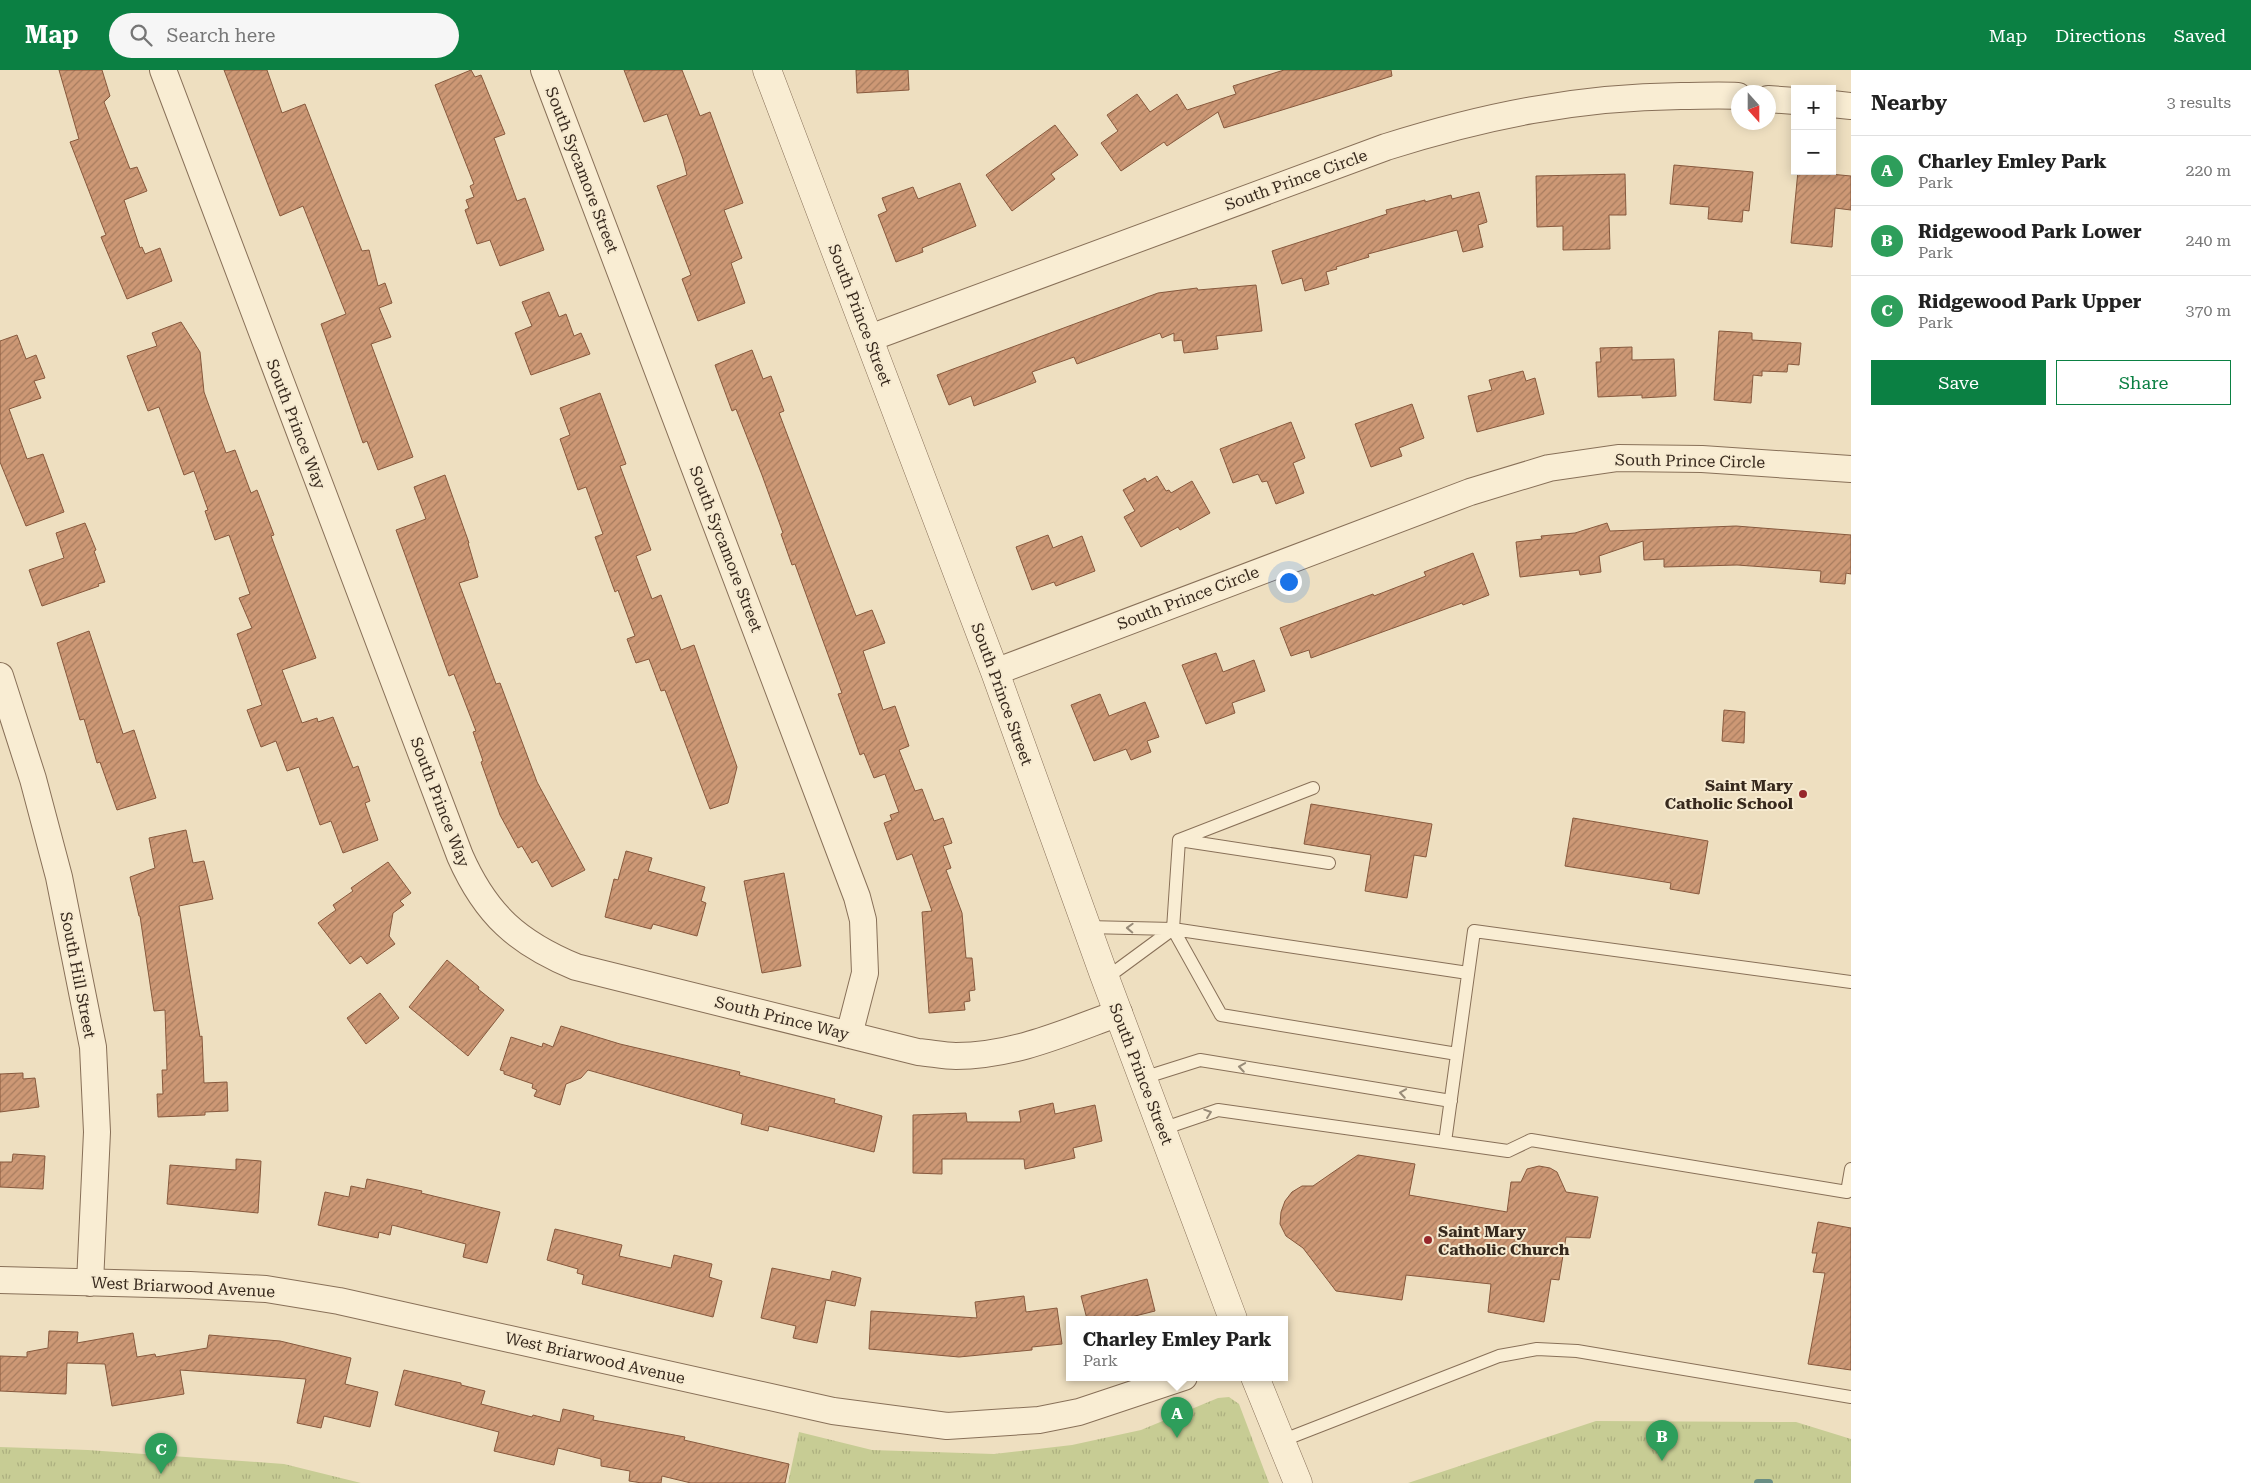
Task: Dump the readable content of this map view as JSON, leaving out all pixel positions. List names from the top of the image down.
{
  "streets": {
    "street": [
      "South Sycamore Street",
      "South Prince Circle",
      "South Prince Street",
      "South Prince Way",
      "South Hill Street",
      "West Briarwood Avenue"
    ]
  },
  "crossings": [
    ["South Sycamore Street", "South Prince Way"],
    ["South Prince Circle", "South Prince Street"],
    ["South Prince Street", "South Prince Way"],
    ["South Hill Street", "West Briarwood Avenue"]
  ],
  "places": ["Saint Mary Catholic School", "Saint Mary Catholic Church"],
  "north": "bottom",
  "page": {
    "header": "Map",
    "search": "Search here",
    "nav": ["Map", "Directions", "Saved"],
    "heading": ["Nearby", "3 results"],
    "map_buttons": ["+", "−"],
    "list": [
      {
        "mark": "A",
        "name": "Charley Emley Park",
        "note": "Park",
        "value": "220 m"
      },
      {
        "mark": "B",
        "name": "Ridgewood Park Lower",
        "note": "Park",
        "value": "240 m"
      },
      {
        "mark": "C",
        "name": "Ridgewood Park Upper",
        "note": "Park",
        "value": "370 m"
      }
    ],
    "buttons": ["Save", "Share"],
    "popup": ["Charley Emley Park", "Park"],
    "pins": ["A", "B", "C"]
  }
}
